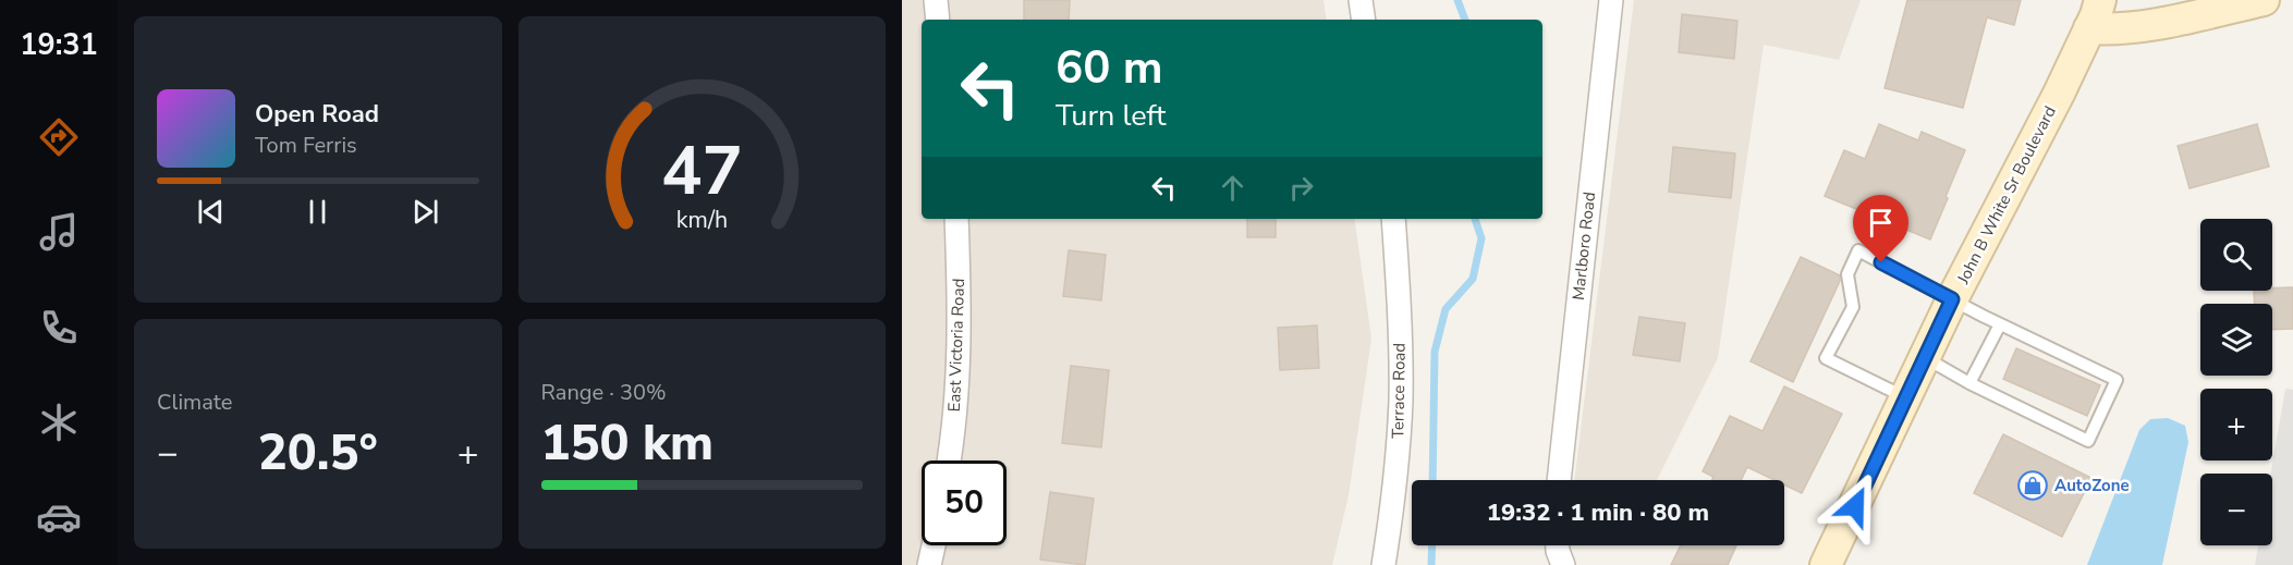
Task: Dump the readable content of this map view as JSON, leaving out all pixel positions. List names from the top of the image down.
{
  "streets": {
    "main road": ["John B White Sr Boulevard"],
    "street": ["Marlboro Road", "East Victoria Road", "Terrace Road"]
  },
  "places": {
    "shop": ["AutoZone"]
  },
  "page": {
    "tabs": "19:31",
    "turn": ["60 m", "Turn left"],
    "song": ["Open Road", "Tom Ferris"],
    "map_buttons": ["+", "−"],
    "tile": [
      "Climate",
      ["Range · 30%", "150 km"]
    ],
    "heat": ["−", "20.5°", "+"],
    "limit": "50",
    "trip": "19:32 · 1 min · 80 m",
    "gauge": ["47", "km/h"]
  }
}
